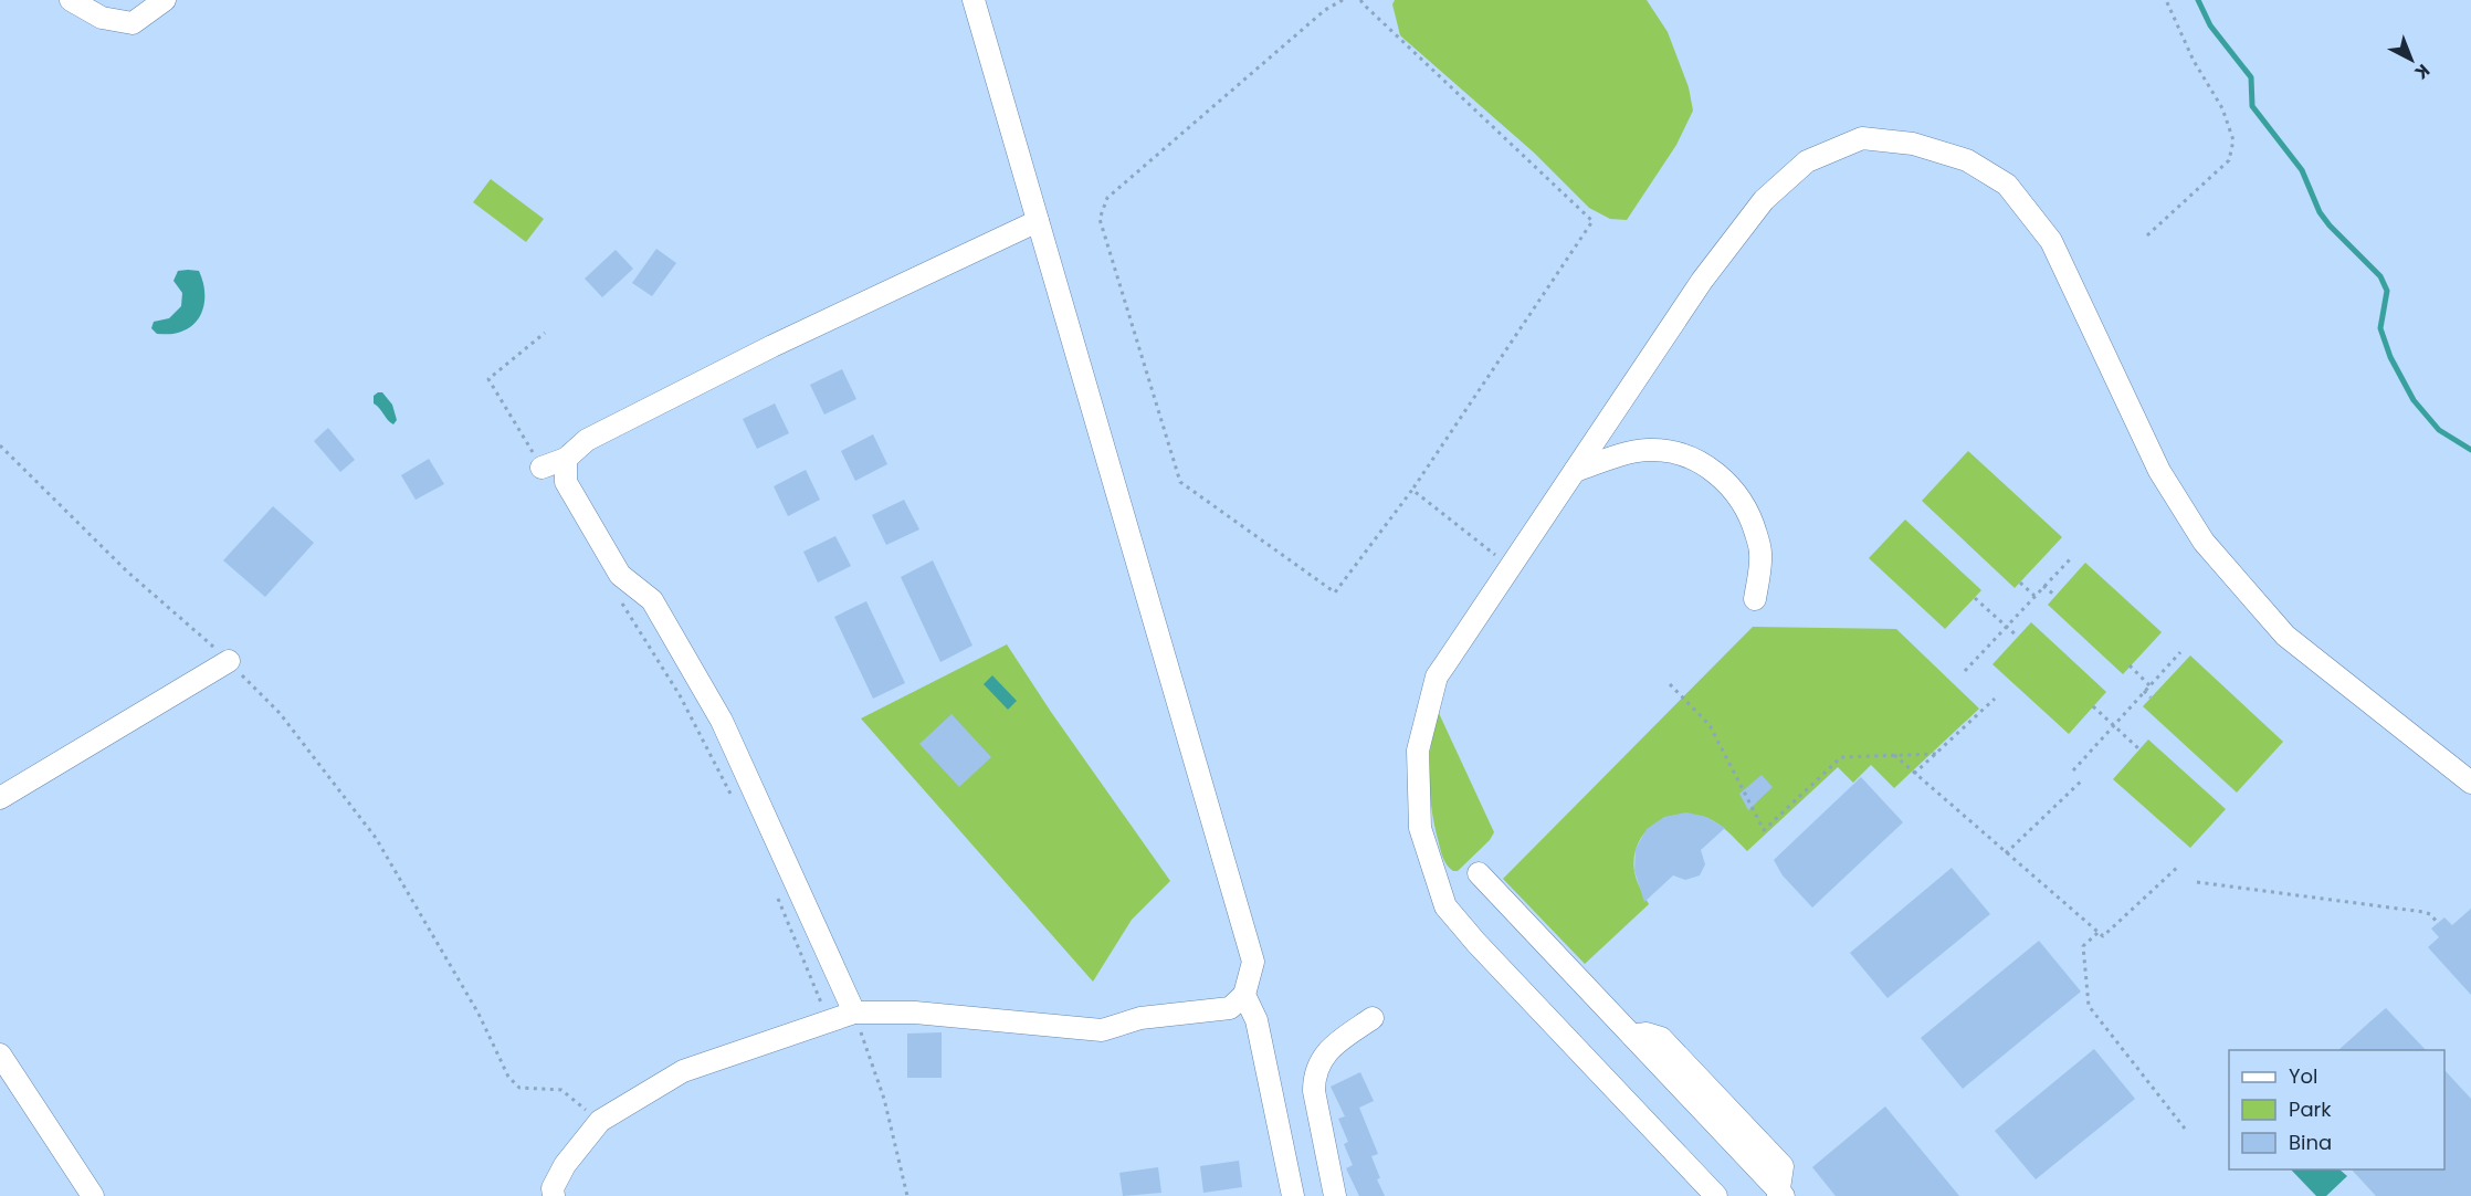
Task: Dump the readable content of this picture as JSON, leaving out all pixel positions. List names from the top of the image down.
{
  "legend": ["Yol", "Park", "Bina"],
  "north": "bottom right"
}
